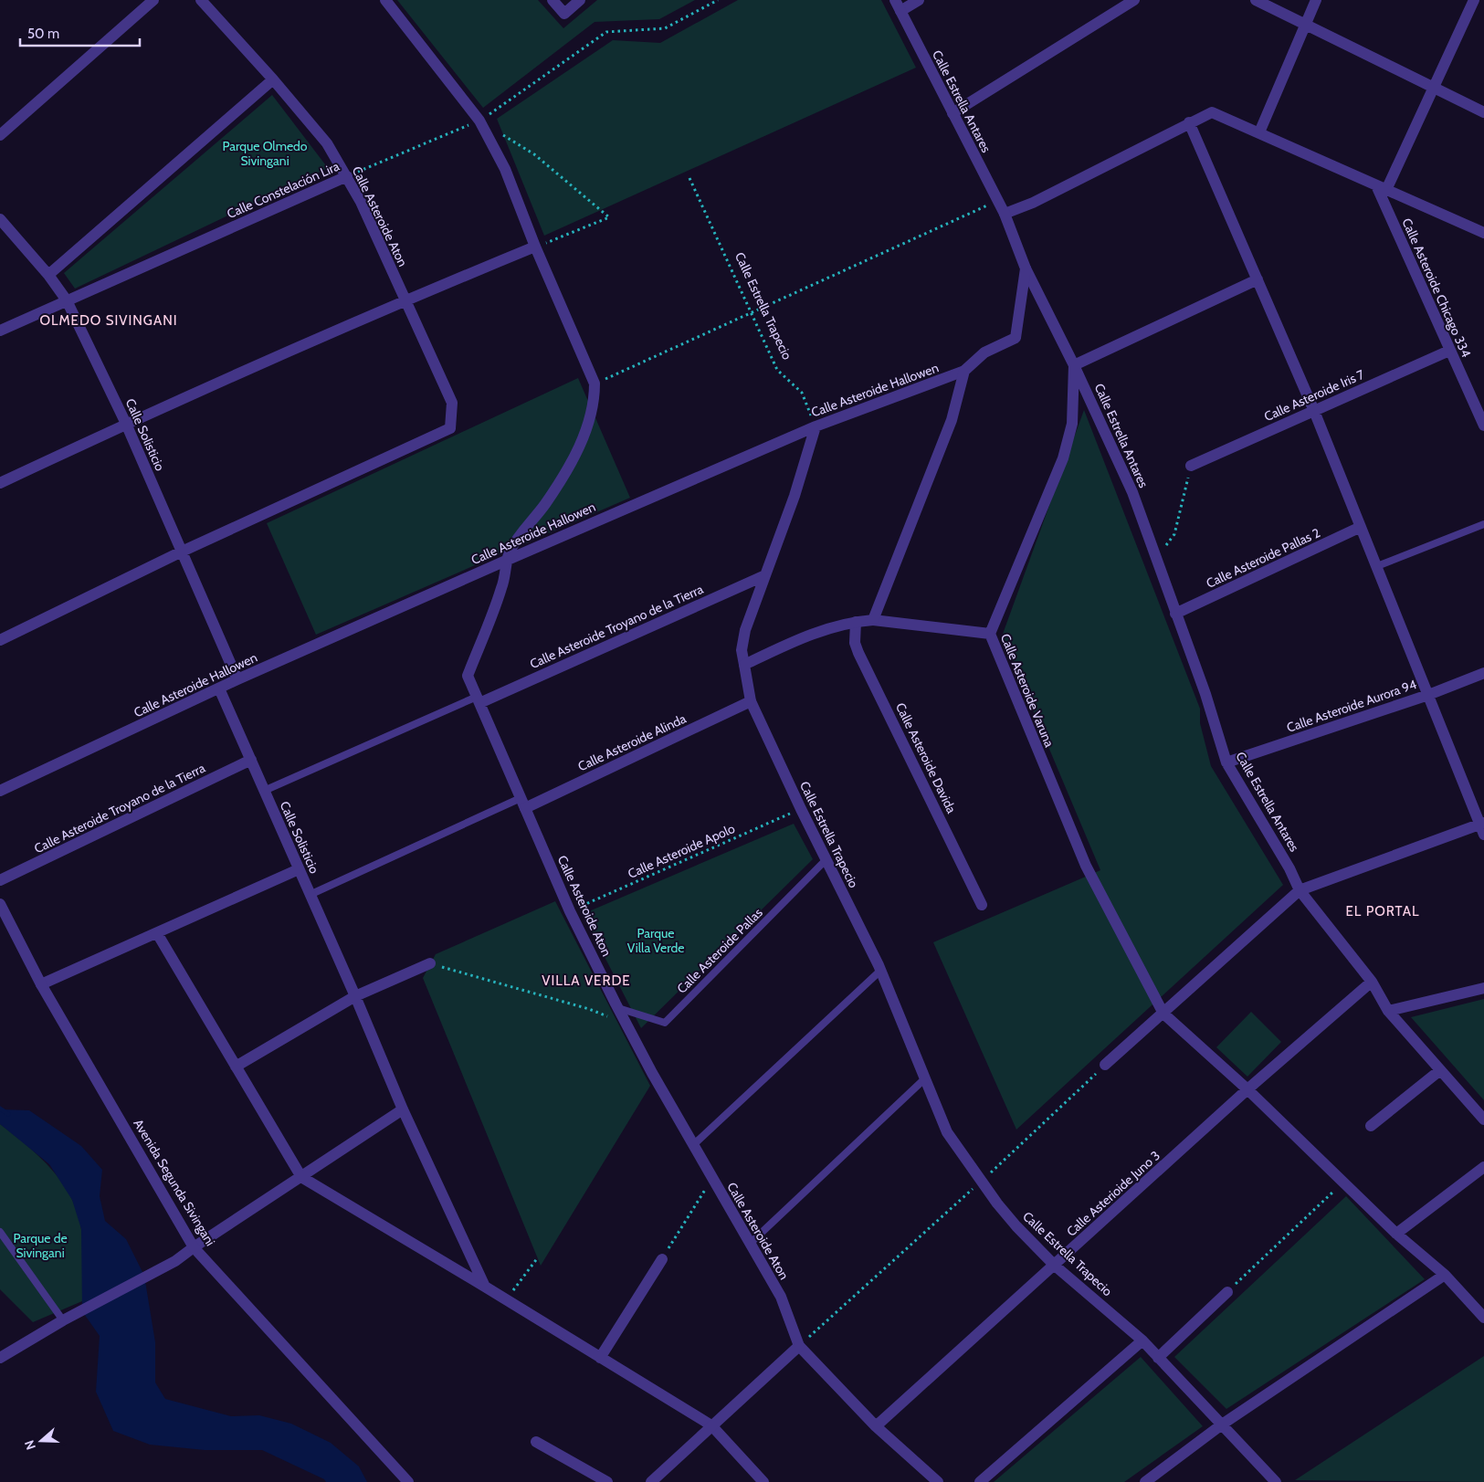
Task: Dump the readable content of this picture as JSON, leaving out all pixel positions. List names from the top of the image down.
{
  "streets": {
    "street": [
      "Calle Estrella Antares",
      "Calle Constelación Lira",
      "Calle Asteroide Aton",
      "Calle Asteroide Chicago 334",
      "Calle Estrella Trapecio",
      "Calle Asteroide Hallowen",
      "Calle Asteroide Iris 7",
      "Calle Solisticio",
      "Calle Asteroide Pallas 2",
      "Calle Asteroide Troyano de la Tierra",
      "Calle Asteroide Varuna",
      "Calle Asteroide Aurora 94",
      "Calle Asteroide Alinda",
      "Calle Asteroide Davida",
      "Avenida Segunda Sivingani",
      "Calle Asterioide Juno 3"
    ],
    "lane": ["Calle Asteroide Pallas"],
    "path": ["Calle Asteroide Apolo"]
  },
  "crossings": [
    ["Calle Estrella Antares", "Calle Asteroide Hallowen"],
    ["Calle Estrella Antares", "Calle Asteroide Pallas 2"],
    ["Calle Estrella Antares", "Calle Asteroide Varuna"],
    ["Calle Estrella Antares", "Calle Asteroide Aurora 94"],
    ["Calle Estrella Antares", "Calle Asterioide Juno 3"],
    ["Calle Constelación Lira", "Calle Asteroide Aton"],
    ["Calle Constelación Lira", "Calle Solisticio"],
    ["Calle Asteroide Aton", "Calle Asteroide Hallowen"],
    ["Calle Asteroide Aton", "Calle Solisticio"],
    ["Calle Asteroide Aton", "Calle Asteroide Troyano de la Tierra"],
    ["Calle Asteroide Aton", "Calle Asteroide Alinda"],
    ["Calle Asteroide Aton", "Calle Asteroide Apolo"],
    ["Calle Asteroide Aton", "Calle Asteroide Pallas"],
    ["Calle Asteroide Chicago 334", "Calle Asteroide Iris 7"],
    ["Calle Estrella Trapecio", "Calle Asteroide Hallowen"],
    ["Calle Estrella Trapecio", "Calle Asteroide Troyano de la Tierra"],
    ["Calle Estrella Trapecio", "Calle Asteroide Alinda"],
    ["Calle Estrella Trapecio", "Calle Asteroide Apolo"],
    ["Calle Estrella Trapecio", "Calle Asteroide Pallas"],
    ["Calle Estrella Trapecio", "Calle Asterioide Juno 3"],
    ["Calle Asteroide Hallowen", "Calle Solisticio"],
    ["Calle Solisticio", "Calle Asteroide Troyano de la Tierra"],
    ["Calle Solisticio", "Calle Asteroide Alinda"]
  ],
  "districts": ["OLMEDO SIVINGANI", "EL PORTAL", "VILLA VERDE"],
  "parks": ["Parque Olmedo Sivingani", "Parque Villa Verde", "Parque de Sivingani"],
  "scale_bar": "50 m",
  "north": "left"
}
